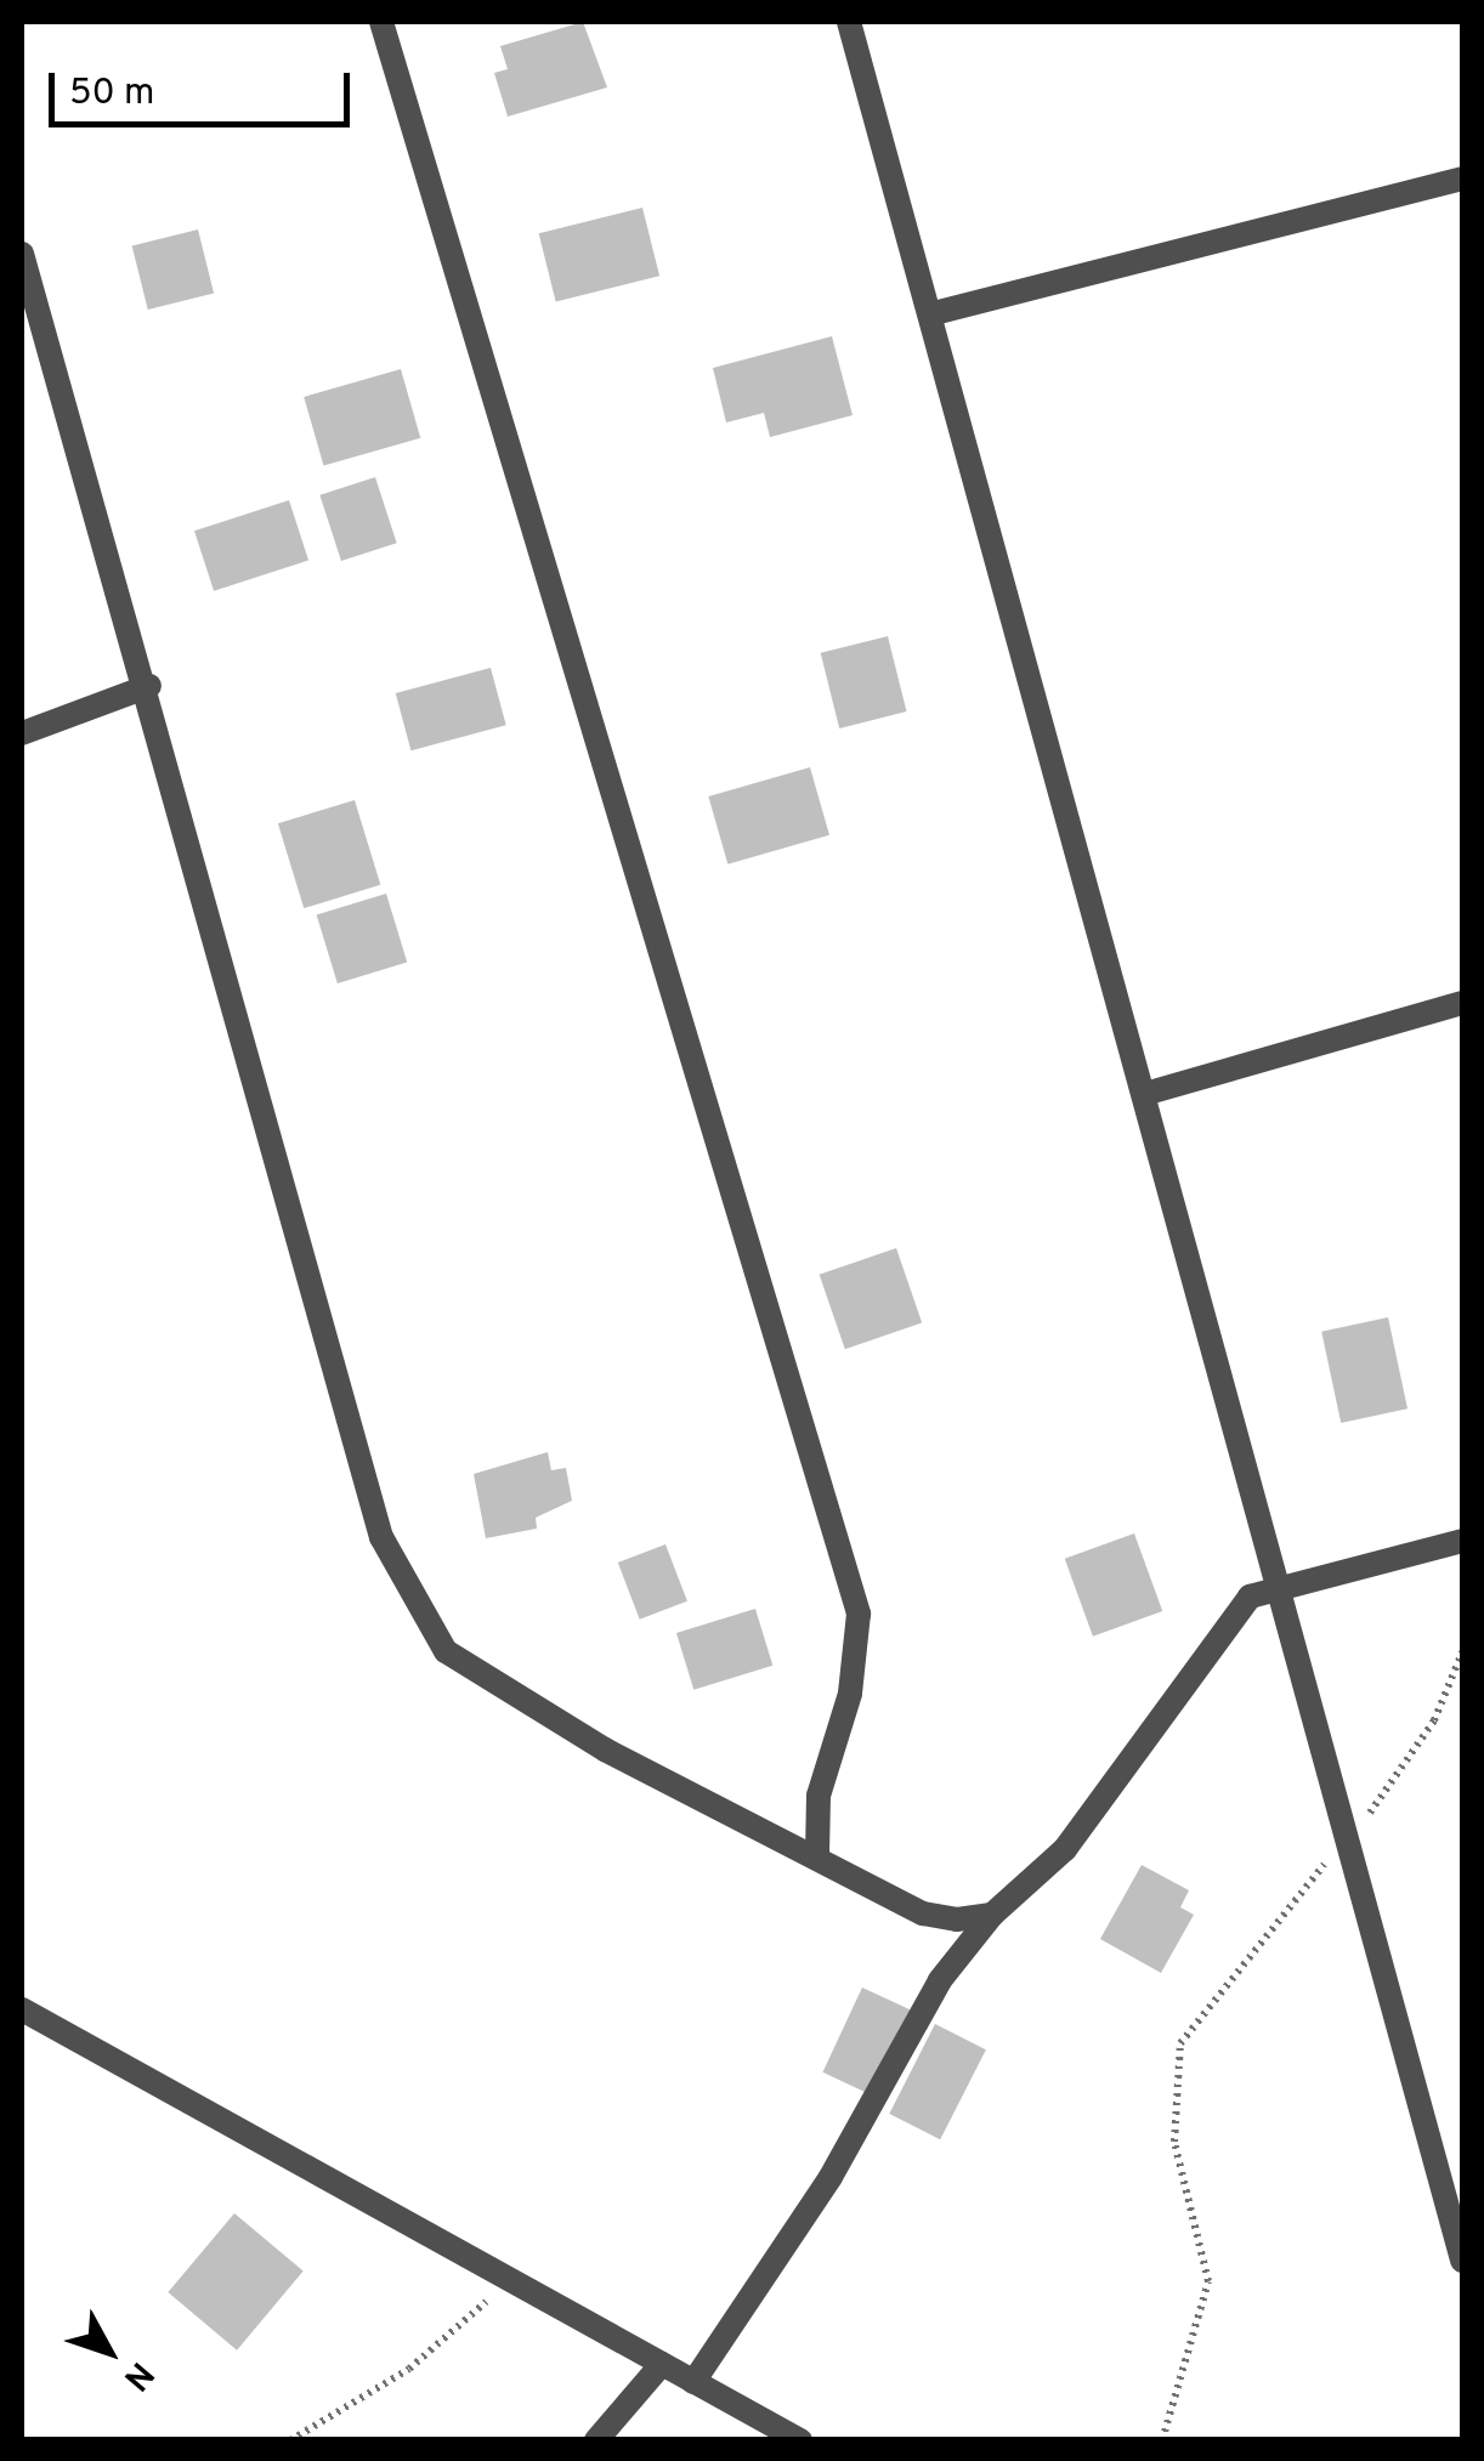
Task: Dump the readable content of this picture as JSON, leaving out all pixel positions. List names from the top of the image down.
{
  "scale_bar": "50 m",
  "north": "bottom right"
}
